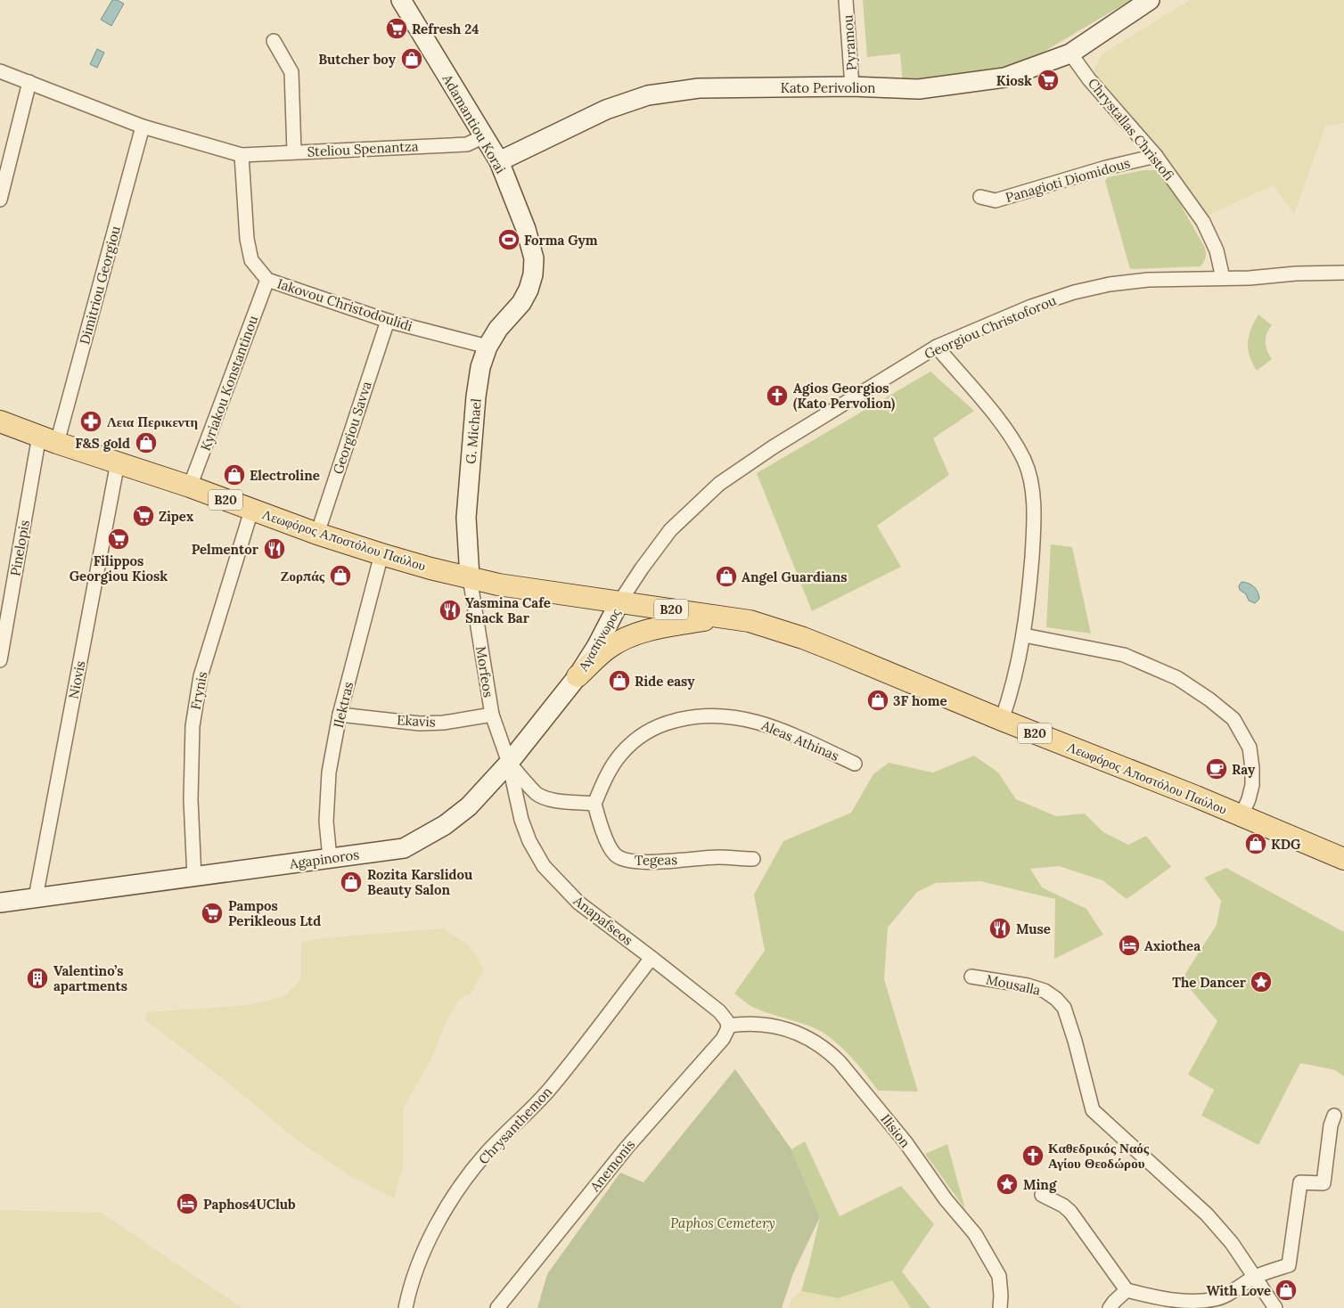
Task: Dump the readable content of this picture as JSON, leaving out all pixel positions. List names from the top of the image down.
{
  "streets": {
    "main road": [
      "Kato Perivolion",
      "Adamantiou Korai",
      "G. Michael",
      "B20",
      "Λεωφόρος Αποστόλου Παύλου",
      "Αγαπήνωρος",
      "Agapinoros"
    ],
    "street": [
      "Pyramou",
      "Chrystallas Christofi",
      "Steliou Spenantza",
      "Panagioti Diomidous",
      "Dimitriou Georgiou",
      "Iakovou Christodoulidi",
      "Georgiou Christoforou",
      "Kyriakou Konstantinou",
      "Georgiou Savva",
      "Pinelopis",
      "Morfeos",
      "Niovis",
      "Frynis",
      "Ilektras",
      "Ekavis",
      "Aleas Athinas",
      "Tegeas",
      "Anapafseos",
      "Mousalla",
      "Chrysanthemon",
      "Ilision",
      "Anemonis"
    ]
  },
  "crossings": [
    ["Pyramou", "Kato Perivolion"],
    ["Kato Perivolion", "Adamantiou Korai"],
    ["Kato Perivolion", "Chrystallas Christofi"],
    ["Adamantiou Korai", "Steliou Spenantza"],
    ["Adamantiou Korai", "Iakovou Christodoulidi"],
    ["Adamantiou Korai", "G. Michael"],
    ["Chrystallas Christofi", "Panagioti Diomidous"],
    ["Chrystallas Christofi", "Georgiou Christoforou"],
    ["Steliou Spenantza", "Iakovou Christodoulidi"],
    ["Dimitriou Georgiou", "Λεωφόρος Αποστόλου Παύλου"],
    ["Dimitriou Georgiou", "Pinelopis"],
    ["Iakovou Christodoulidi", "Kyriakou Konstantinou"],
    ["Iakovou Christodoulidi", "Georgiou Savva"],
    ["Iakovou Christodoulidi", "G. Michael"],
    ["Georgiou Christoforou", "B20"],
    ["Georgiou Christoforou", "Λεωφόρος Αποστόλου Παύλου"],
    ["Georgiou Christoforou", "Αγαπήνωρος"],
    ["Kyriakou Konstantinou", "Λεωφόρος Αποστόλου Παύλου"],
    ["Georgiou Savva", "Λεωφόρος Αποστόλου Παύλου"],
    ["G. Michael", "Λεωφόρος Αποστόλου Παύλου"],
    ["G. Michael", "Morfeos"],
    ["B20", "Λεωφόρος Αποστόλου Παύλου"],
    ["B20", "Αγαπήνωρος"],
    ["Λεωφόρος Αποστόλου Παύλου", "Pinelopis"],
    ["Λεωφόρος Αποστόλου Παύλου", "Αγαπήνωρος"],
    ["Λεωφόρος Αποστόλου Παύλου", "Morfeos"],
    ["Λεωφόρος Αποστόλου Παύλου", "Niovis"],
    ["Λεωφόρος Αποστόλου Παύλου", "Frynis"],
    ["Λεωφόρος Αποστόλου Παύλου", "Ilektras"],
    ["Αγαπήνωρος", "Agapinoros"],
    ["Morfeos", "Ekavis"],
    ["Morfeos", "Agapinoros"],
    ["Morfeos", "Anapafseos"],
    ["Niovis", "Agapinoros"],
    ["Frynis", "Agapinoros"],
    ["Ilektras", "Ekavis"],
    ["Ilektras", "Agapinoros"],
    ["Aleas Athinas", "Tegeas"],
    ["Agapinoros", "Anapafseos"],
    ["Anapafseos", "Chrysanthemon"],
    ["Anapafseos", "Ilision"],
    ["Anapafseos", "Anemonis"],
    ["Ilision", "Anemonis"]
  ],
  "parks": ["Paphos Cemetery"],
  "places": {
    "supermarket": [
      "Refresh 24",
      "Kiosk",
      "Zipex",
      "Filippos Georgiou Kiosk",
      "Pampos Perikleous Ltd"
    ],
    "shop": [
      "Butcher boy",
      "F&S gold",
      "Electroline",
      "Ζορπάς",
      "Angel Guardians",
      "Ride easy",
      "3F home",
      "KDG",
      "Rozita Karslidou Beauty Salon",
      "With Love"
    ],
    "sports": ["Forma Gym"],
    "church": ["Agios Georgios (Kato Pervolion)", "Καθεδρικός Ναός Αγίου Θεοδώρου"],
    "pharmacy": ["Λεια Περικεντη"],
    "restaurant": ["Pelmentor", "Yasmina Cafe Snack Bar", "Muse"],
    "cafe": ["Ray"],
    "hotel": ["Axiothea", "Paphos4UClub"],
    "building": ["Valentino’s apartments"],
    "place": ["The Dancer", "Ming"]
  }
}
